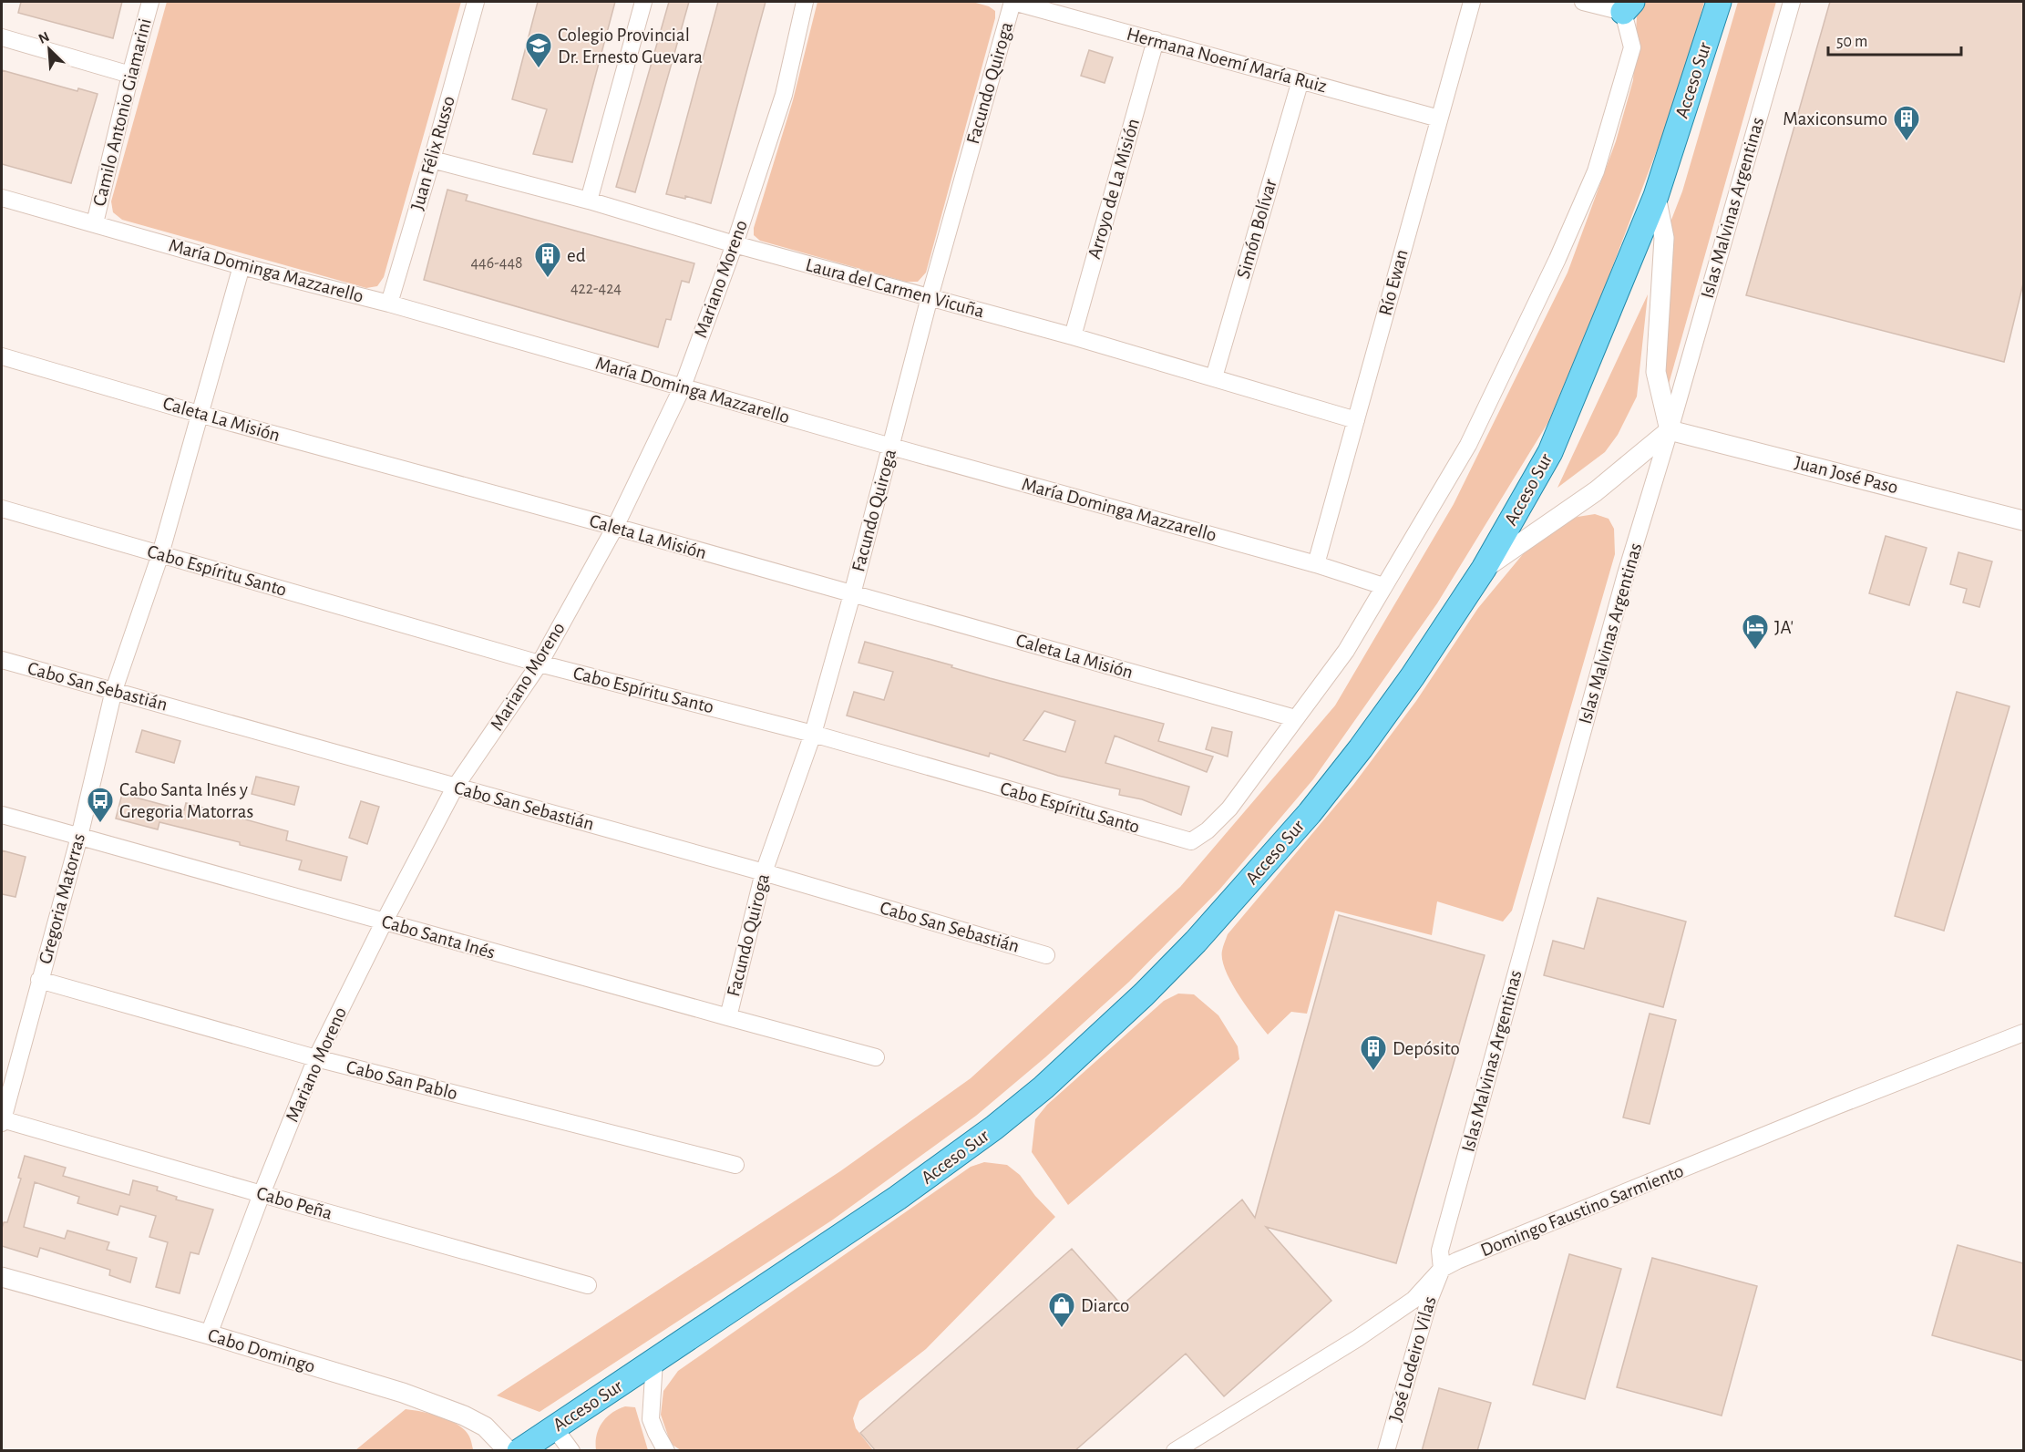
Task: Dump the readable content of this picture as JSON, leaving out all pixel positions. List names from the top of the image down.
{
  "streets": {
    "main road": ["Acceso Sur"],
    "street": [
      "Hermana Noemí María Ruiz",
      "Facundo Quiroga",
      "Camilo Antonio Giamarini",
      "Juan Félix Russo",
      "Arroyo de La Misión",
      "Islas Malvinas Argentinas",
      "Simón Bolívar",
      "María Dominga Mazzarello",
      "Mariano Moreno",
      "Río Ewan",
      "Laura del Carmen Vicuña",
      "Caleta La Misión",
      "Juan José Paso",
      "Cabo Espíritu Santo",
      "Cabo San Sebastián",
      "Gregoria Matorras",
      "Cabo Santa Inés",
      "Cabo San Pablo",
      "Cabo Peña",
      "Domingo Faustino Sarmiento",
      "Cabo Domingo",
      "José Lodeiro Vilas"
    ]
  },
  "crossings": [
    ["Hermana Noemí María Ruiz", "Facundo Quiroga"],
    ["Hermana Noemí María Ruiz", "Arroyo de La Misión"],
    ["Hermana Noemí María Ruiz", "Simón Bolívar"],
    ["Hermana Noemí María Ruiz", "Río Ewan"],
    ["Facundo Quiroga", "María Dominga Mazzarello"],
    ["Facundo Quiroga", "Laura del Carmen Vicuña"],
    ["Facundo Quiroga", "Caleta La Misión"],
    ["Facundo Quiroga", "Cabo Espíritu Santo"],
    ["Facundo Quiroga", "Cabo San Sebastián"],
    ["Facundo Quiroga", "Cabo Santa Inés"],
    ["Camilo Antonio Giamarini", "María Dominga Mazzarello"],
    ["Juan Félix Russo", "María Dominga Mazzarello"],
    ["Juan Félix Russo", "Laura del Carmen Vicuña"],
    ["Arroyo de La Misión", "Laura del Carmen Vicuña"],
    ["Islas Malvinas Argentinas", "Juan José Paso"],
    ["Islas Malvinas Argentinas", "Domingo Faustino Sarmiento"],
    ["Islas Malvinas Argentinas", "José Lodeiro Vilas"],
    ["Simón Bolívar", "Laura del Carmen Vicuña"],
    ["María Dominga Mazzarello", "Mariano Moreno"],
    ["María Dominga Mazzarello", "Río Ewan"],
    ["María Dominga Mazzarello", "Gregoria Matorras"],
    ["Mariano Moreno", "Laura del Carmen Vicuña"],
    ["Mariano Moreno", "Caleta La Misión"],
    ["Mariano Moreno", "Cabo Espíritu Santo"],
    ["Mariano Moreno", "Cabo San Sebastián"],
    ["Mariano Moreno", "Cabo Santa Inés"],
    ["Mariano Moreno", "Cabo San Pablo"],
    ["Mariano Moreno", "Cabo Peña"],
    ["Mariano Moreno", "Cabo Domingo"],
    ["Río Ewan", "Laura del Carmen Vicuña"],
    ["Caleta La Misión", "Cabo Espíritu Santo"],
    ["Caleta La Misión", "Gregoria Matorras"],
    ["Cabo Espíritu Santo", "Gregoria Matorras"],
    ["Cabo San Sebastián", "Gregoria Matorras"],
    ["Gregoria Matorras", "Cabo Santa Inés"],
    ["Gregoria Matorras", "Cabo San Pablo"],
    ["Gregoria Matorras", "Cabo Peña"],
    ["Domingo Faustino Sarmiento", "José Lodeiro Vilas"]
  ],
  "places": {
    "school or university": ["Colegio Provincial Dr. Ernesto Guevara"],
    "building": ["Maxiconsumo", "ed", "Depósito"],
    "hotel": ["JA'"],
    "bus stop": ["Cabo Santa Inés y Gregoria Matorras"],
    "shop": ["Diarco"]
  },
  "house_numbers": ["446-448", "422-424"],
  "scale_bar": "50 m",
  "north": "top left"
}
